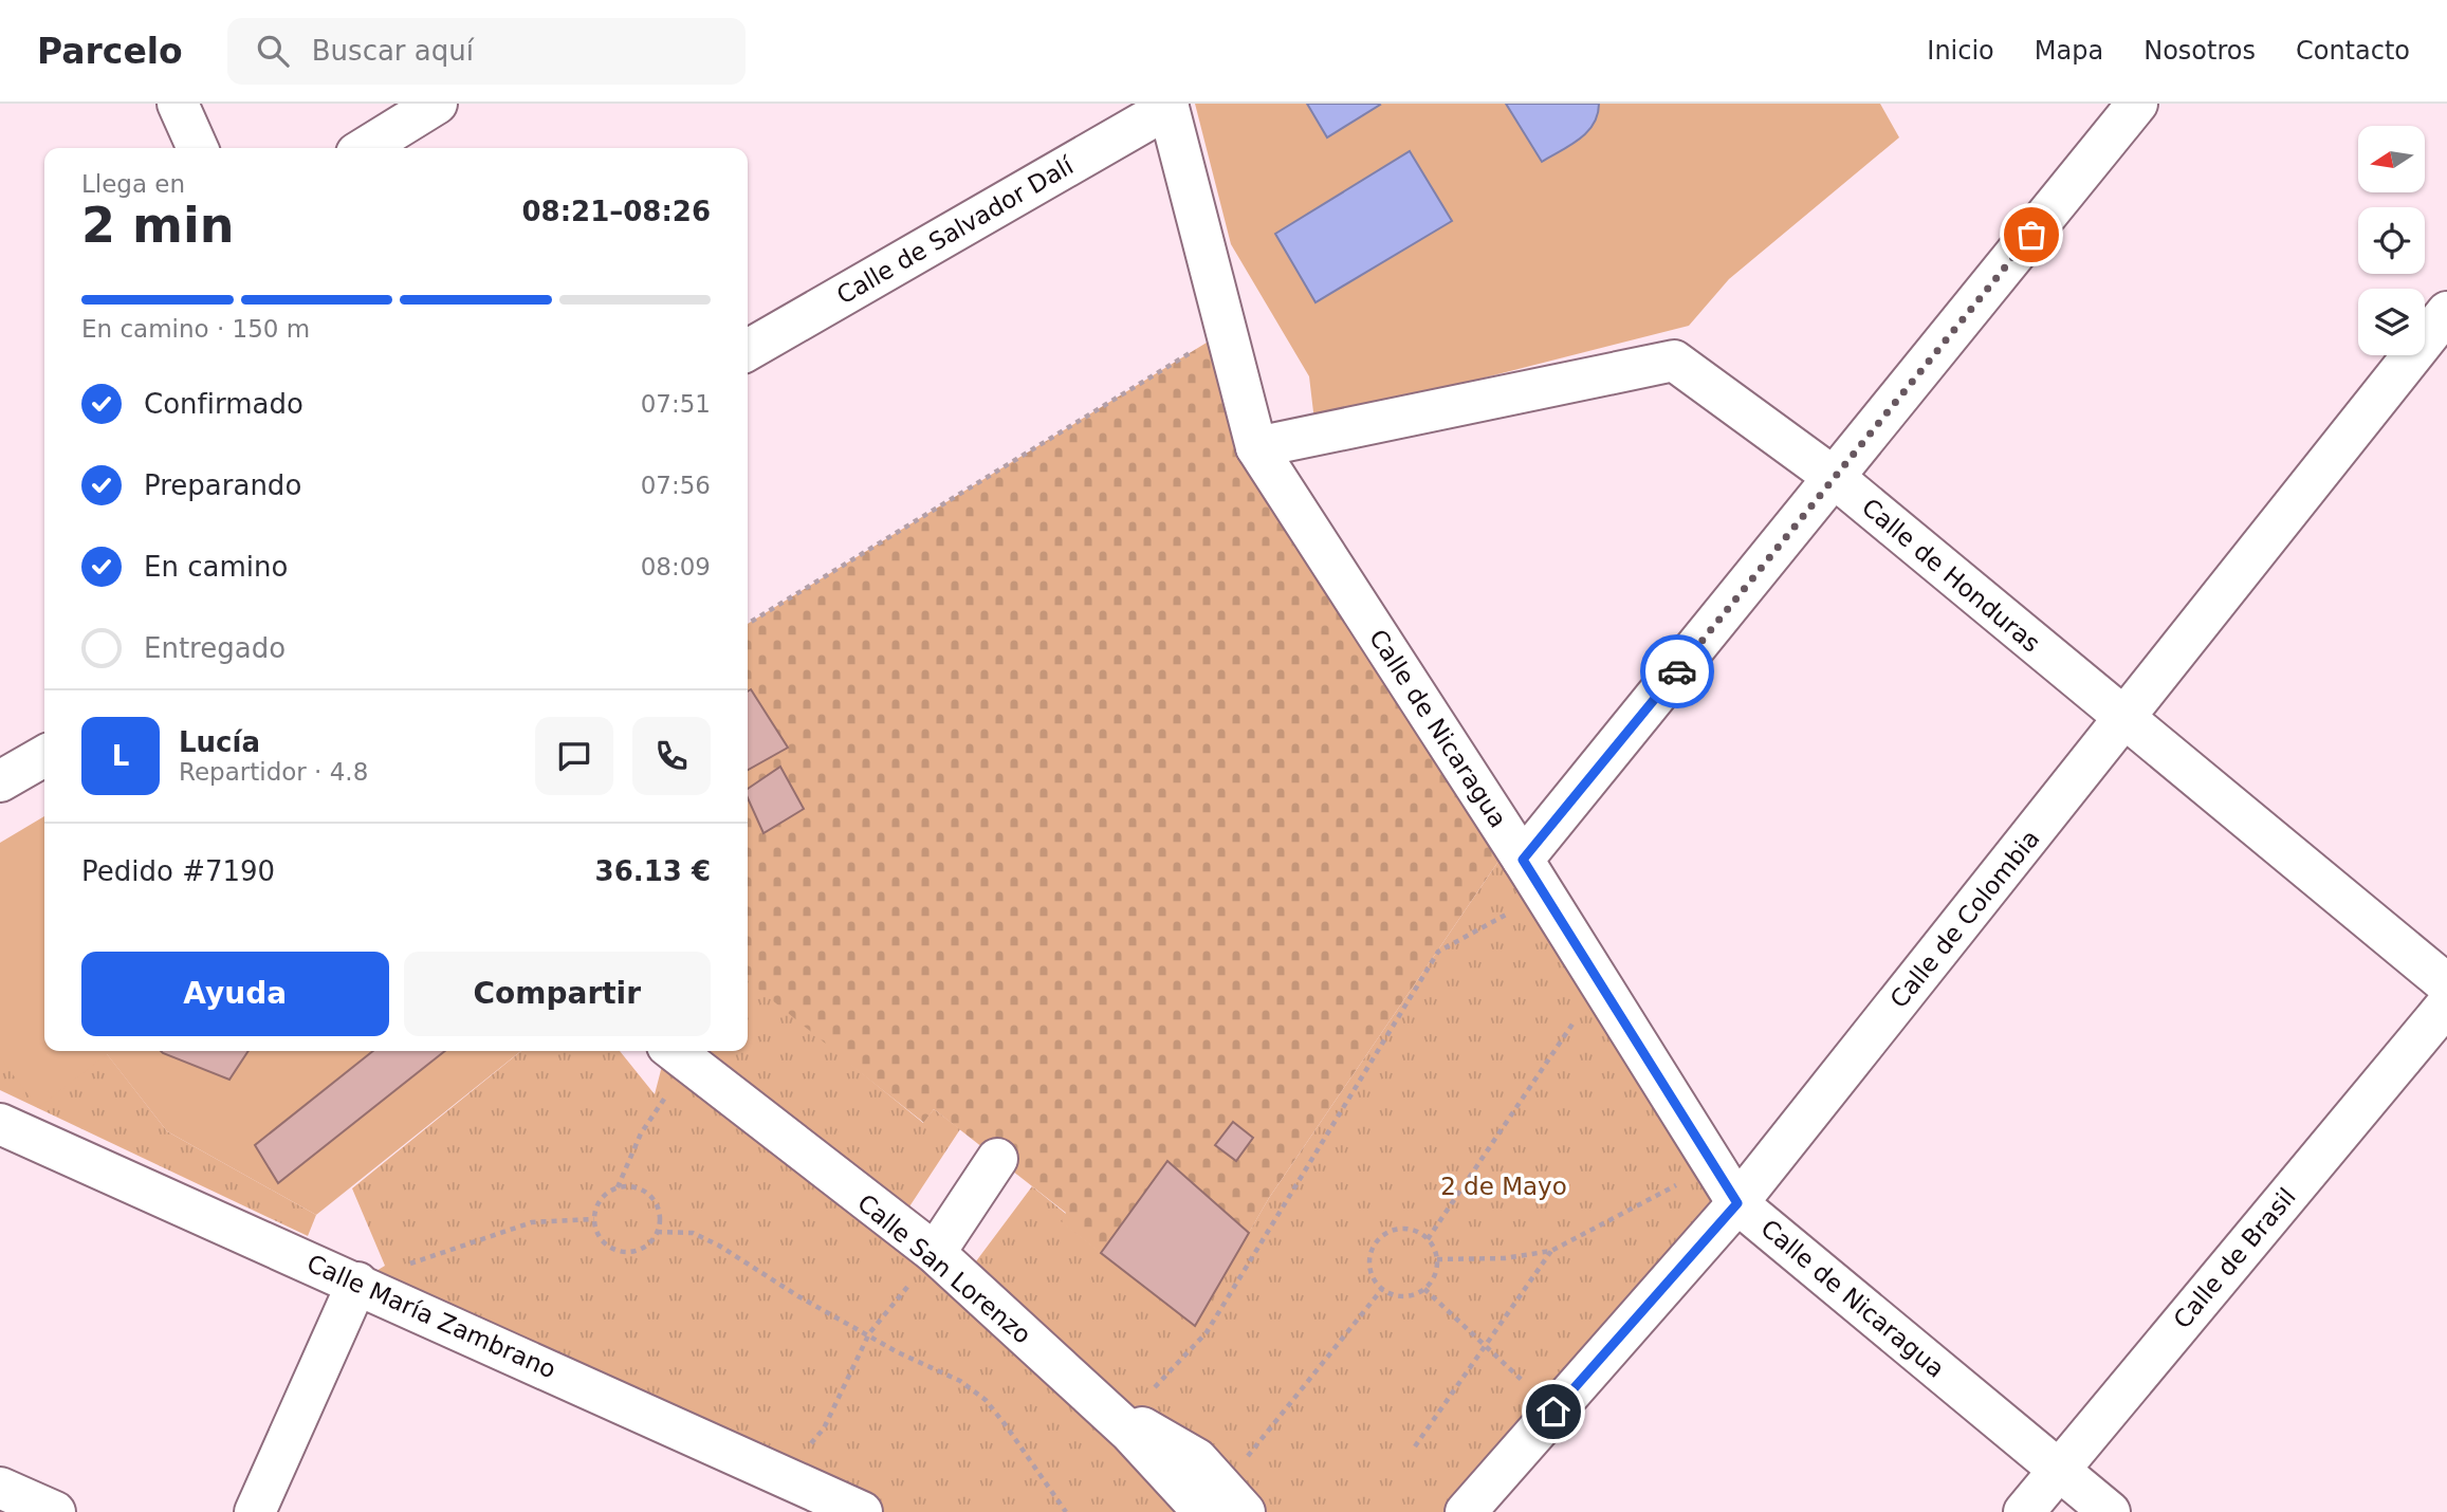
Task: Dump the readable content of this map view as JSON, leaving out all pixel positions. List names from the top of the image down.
{
  "streets": {
    "street": [
      "Calle de Salvador Dalí",
      "Calle de Honduras",
      "Calle de Nicaragua",
      "Calle de Colombia",
      "Calle de Brasil",
      "Calle San Lorenzo",
      "Calle María Zambrano"
    ]
  },
  "crossings": [
    ["Calle de Salvador Dalí", "Calle de Nicaragua"],
    ["Calle de Honduras", "Calle de Nicaragua"],
    ["Calle de Honduras", "Calle de Colombia"],
    ["Calle de Nicaragua", "Calle de Colombia"],
    ["Calle de Nicaragua", "Calle de Brasil"]
  ],
  "parks": ["2 de Mayo"],
  "north": "left",
  "page": {
    "header": "Parcelo",
    "search": "Buscar aquí",
    "nav": [
      "Inicio",
      "Mapa",
      "Nosotros",
      "Contacto"
    ],
    "heading": ["2 min", "Llega en", "08:21–08:26"],
    "panel": [
      "Lucía",
      "Repartidor · 4.8",
      "Pedido #7190",
      "36.13 €"
    ],
    "bar": "En camino · 150 m",
    "list": [
      ["Confirmado", "07:51"],
      ["Preparando", "07:56"],
      ["En camino", "08:09"],
      "Entregado"
    ],
    "round": "L",
    "buttons": ["Ayuda", "Compartir"]
  }
}
